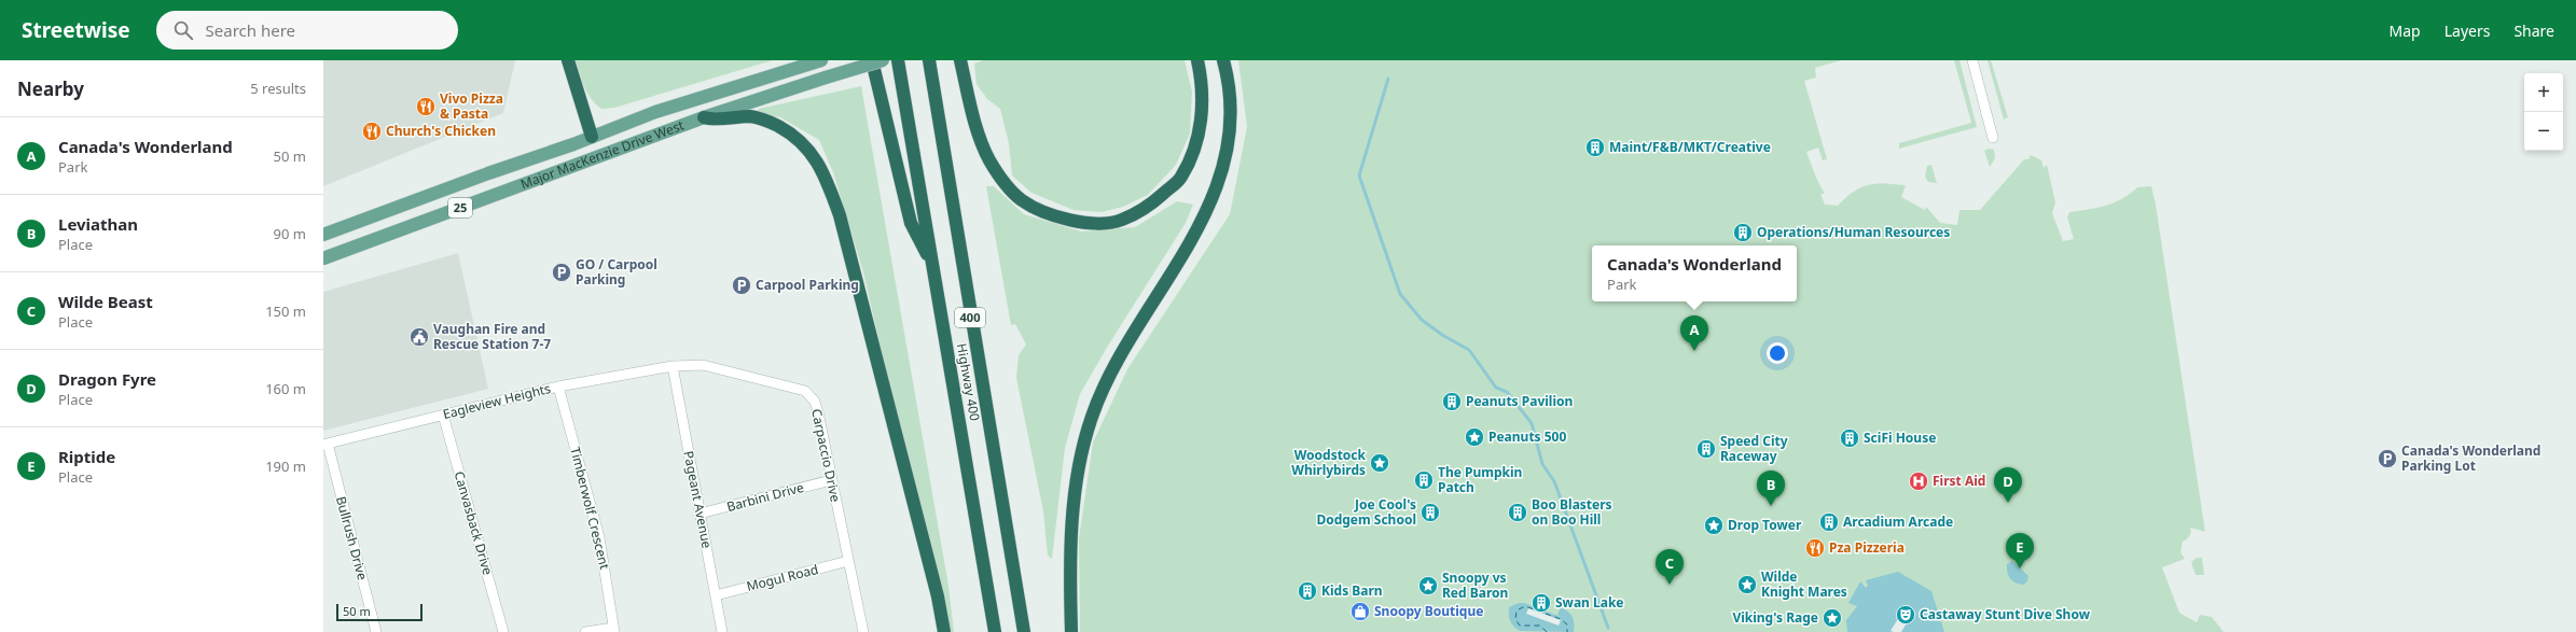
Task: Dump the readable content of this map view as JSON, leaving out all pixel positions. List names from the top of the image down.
{
  "streets": {
    "highway": ["400", "Highway 400"],
    "main road": ["Major MacKenzie Drive West", "25"],
    "street": [
      "Eagleview Heights",
      "Carpaccio Drive",
      "Barbini Drive",
      "Pageant Avenue",
      "Timberwolf Crescent",
      "Canvasback Drive",
      "Bullrush Drive",
      "Mogul Road"
    ]
  },
  "crossings": [
    ["Eagleview Heights", "Carpaccio Drive"],
    ["Eagleview Heights", "Pageant Avenue"],
    ["Eagleview Heights", "Timberwolf Crescent"],
    ["Eagleview Heights", "Canvasback Drive"],
    ["Eagleview Heights", "Bullrush Drive"],
    ["Carpaccio Drive", "Barbini Drive"],
    ["Carpaccio Drive", "Pageant Avenue"],
    ["Carpaccio Drive", "Mogul Road"],
    ["Barbini Drive", "Pageant Avenue"],
    ["Pageant Avenue", "Mogul Road"]
  ],
  "places": {
    "restaurant": ["Vivo Pizza & Pasta", "Church's Chicken", "Pza Pizzeria"],
    "building": [
      "Maint/F&B/MKT/Creative",
      "Operations/Human Resources",
      "Peanuts Pavilion",
      "SciFi House",
      "Speed City Raceway",
      "The Pumpkin Patch",
      "Joe Cool's Dodgem School",
      "Boo Blasters on Boo Hill",
      "Arcadium Arcade",
      "Kids Barn",
      "Swan Lake"
    ],
    "parking": ["GO / Carpool Parking", "Carpool Parking", "Canada's Wonderland Parking Lot"],
    "public building": ["Vaughan Fire and Rescue Station 7-7"],
    "place": [
      "Peanuts 500",
      "Woodstock Whirlybirds",
      "Drop Tower",
      "Wilde Knight Mares",
      "Snoopy vs Red Baron",
      "Viking's Rage"
    ],
    "hospital": ["First Aid"],
    "shop": ["Snoopy Boutique"],
    "theatre": ["Castaway Stunt Dive Show"]
  },
  "scale_bar": "50 m",
  "page": {
    "header": "Streetwise",
    "search": "Search here",
    "nav": ["Map", "Layers", "Share"],
    "heading": ["Nearby", "5 results"],
    "map_buttons": ["+", "−"],
    "list": [
      {
        "mark": "A",
        "name": "Canada's Wonderland",
        "note": "Park",
        "value": "50 m"
      },
      {
        "mark": "B",
        "name": "Leviathan",
        "note": "Place",
        "value": "90 m"
      },
      {
        "mark": "C",
        "name": "Wilde Beast",
        "note": "Place",
        "value": "150 m"
      },
      {
        "mark": "D",
        "name": "Dragon Fyre",
        "note": "Place",
        "value": "160 m"
      },
      {
        "mark": "E",
        "name": "Riptide",
        "note": "Place",
        "value": "190 m"
      }
    ],
    "popup": ["Canada's Wonderland", "Park"],
    "pins": [
      "A",
      "D",
      "B",
      "E",
      "C"
    ],
    "scale": "50 m"
  }
}
